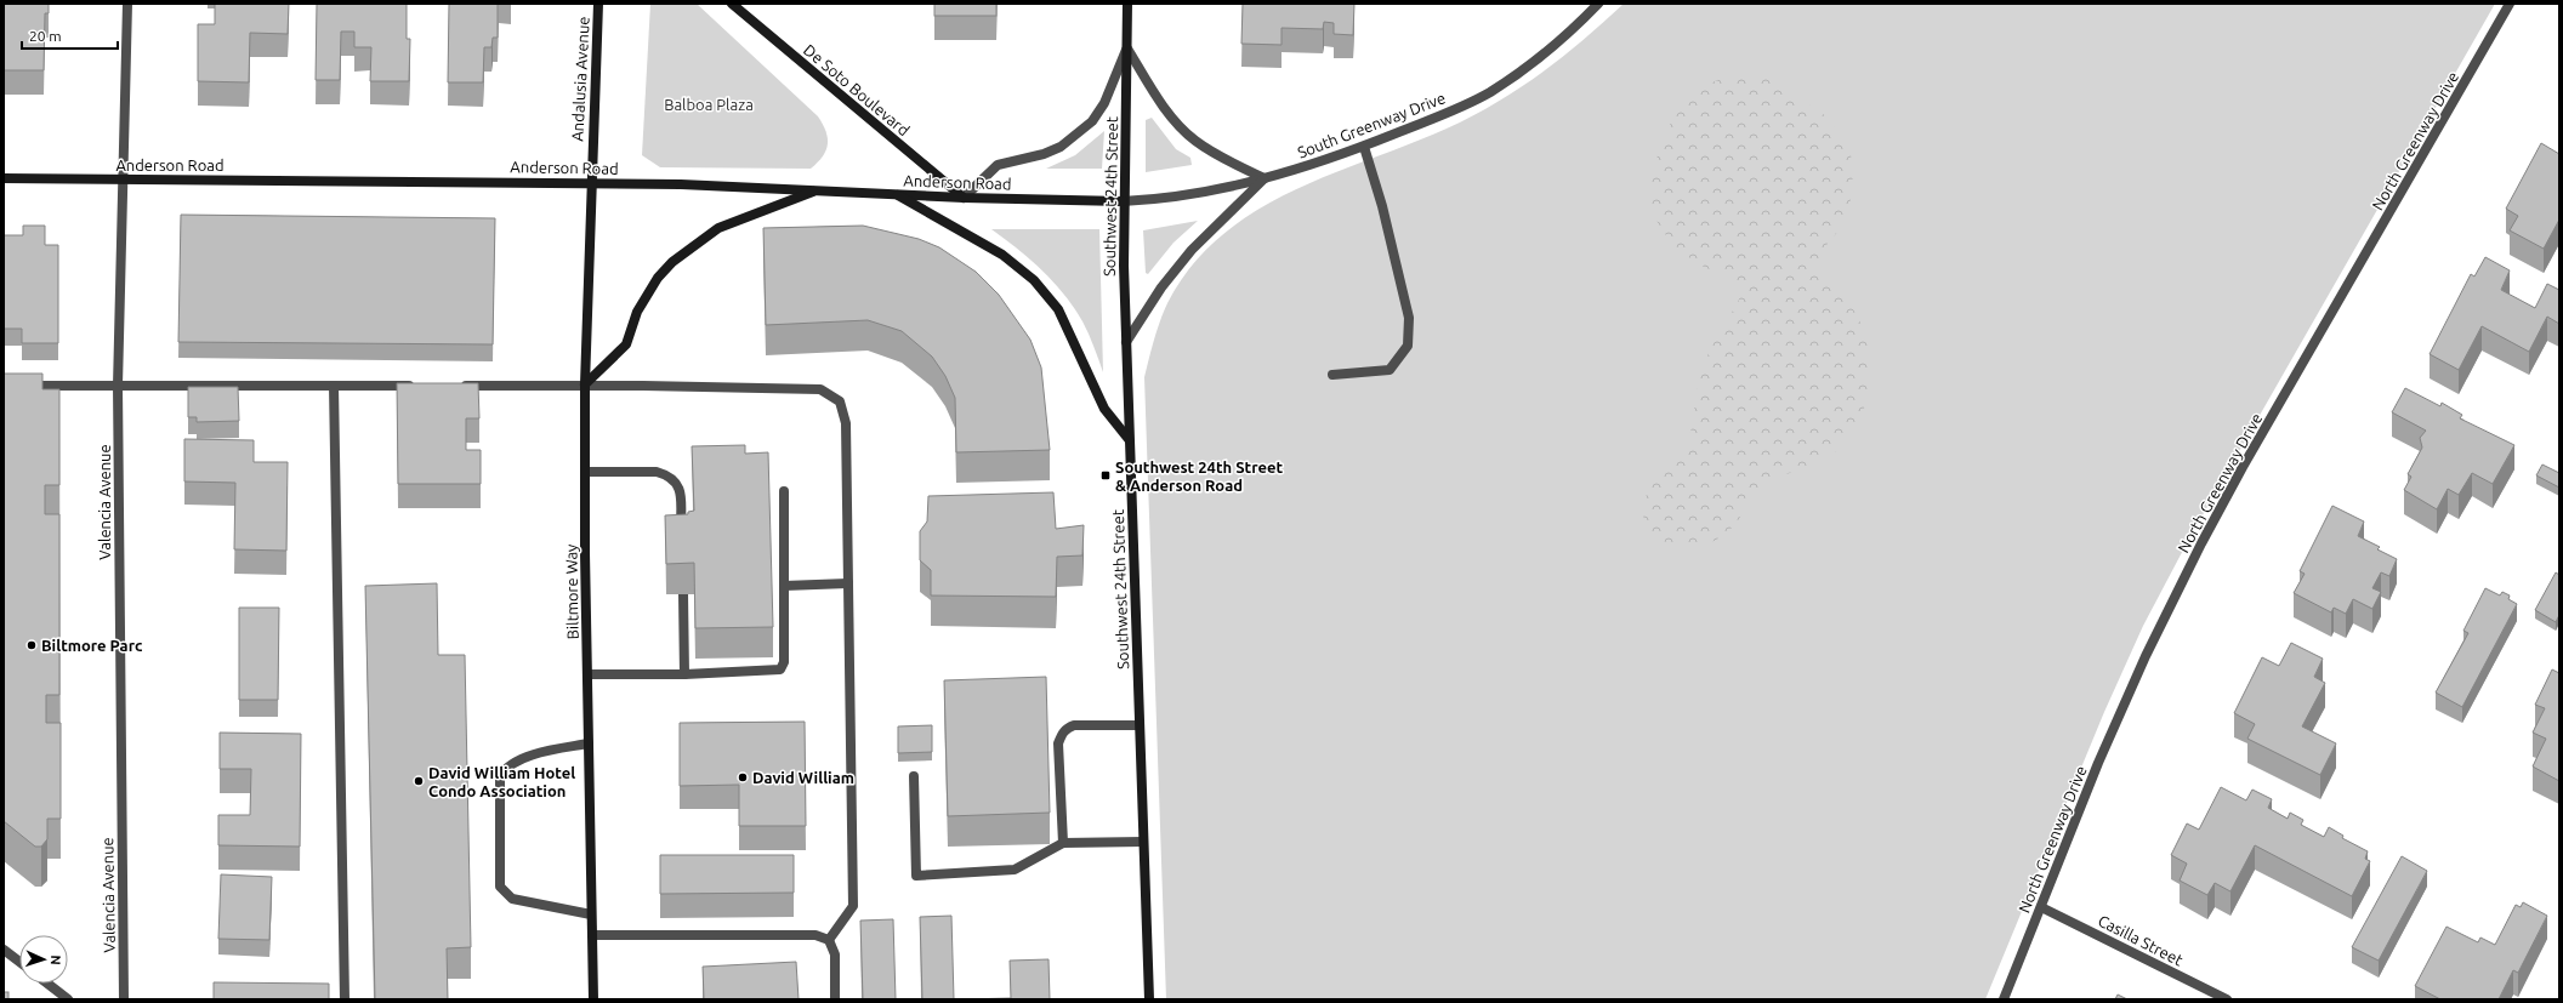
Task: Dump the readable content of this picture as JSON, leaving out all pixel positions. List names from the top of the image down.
{
  "streets": {
    "street": [
      "Andalusia Avenue",
      "De Soto Boulevard",
      "South Greenway Drive",
      "North Greenway Drive",
      "Anderson Road",
      "Southwest 24th Street",
      "Valencia Avenue",
      "Biltmore Way",
      "Casilla Street"
    ]
  },
  "crossings": [
    ["Andalusia Avenue", "Anderson Road"],
    ["Andalusia Avenue", "Biltmore Way"],
    ["De Soto Boulevard", "Anderson Road"],
    ["South Greenway Drive", "Anderson Road"],
    ["South Greenway Drive", "Southwest 24th Street"],
    ["North Greenway Drive", "Casilla Street"],
    ["Anderson Road", "Southwest 24th Street"],
    ["Anderson Road", "Valencia Avenue"],
    ["Anderson Road", "Biltmore Way"]
  ],
  "parks": ["Balboa Plaza"],
  "places": {
    "transit": ["Southwest 24th Street & Anderson Road"],
    "other": ["Biltmore Parc", "David William", "David William Hotel Condo Association"]
  },
  "scale_bar": "20 m",
  "north": "right"
}
